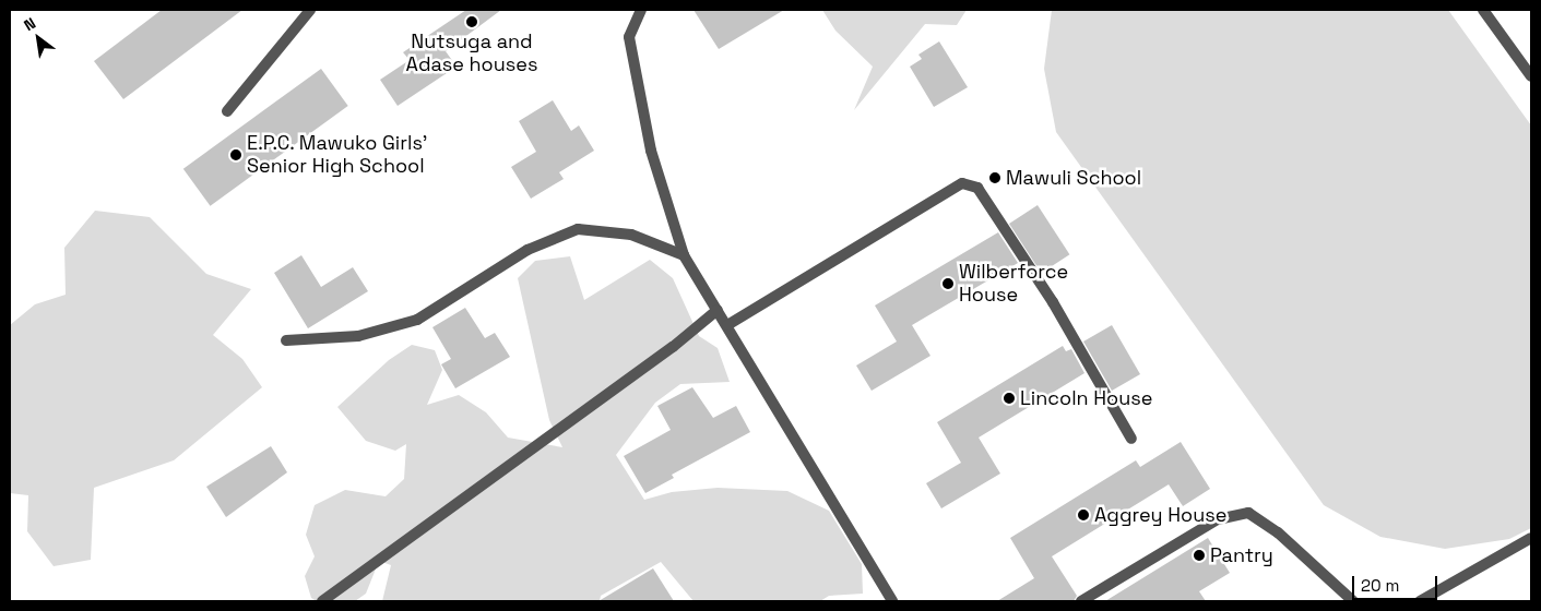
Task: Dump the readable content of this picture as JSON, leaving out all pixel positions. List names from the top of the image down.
{
  "places": [
    "Nutsuga and Adase houses",
    "E.P.C. Mawuko Girls' Senior High School",
    "Mawuli School",
    "Wilberforce House",
    "Lincoln House",
    "Aggrey House",
    "Pantry"
  ],
  "scale_bar": "20 m",
  "north": "top left"
}
